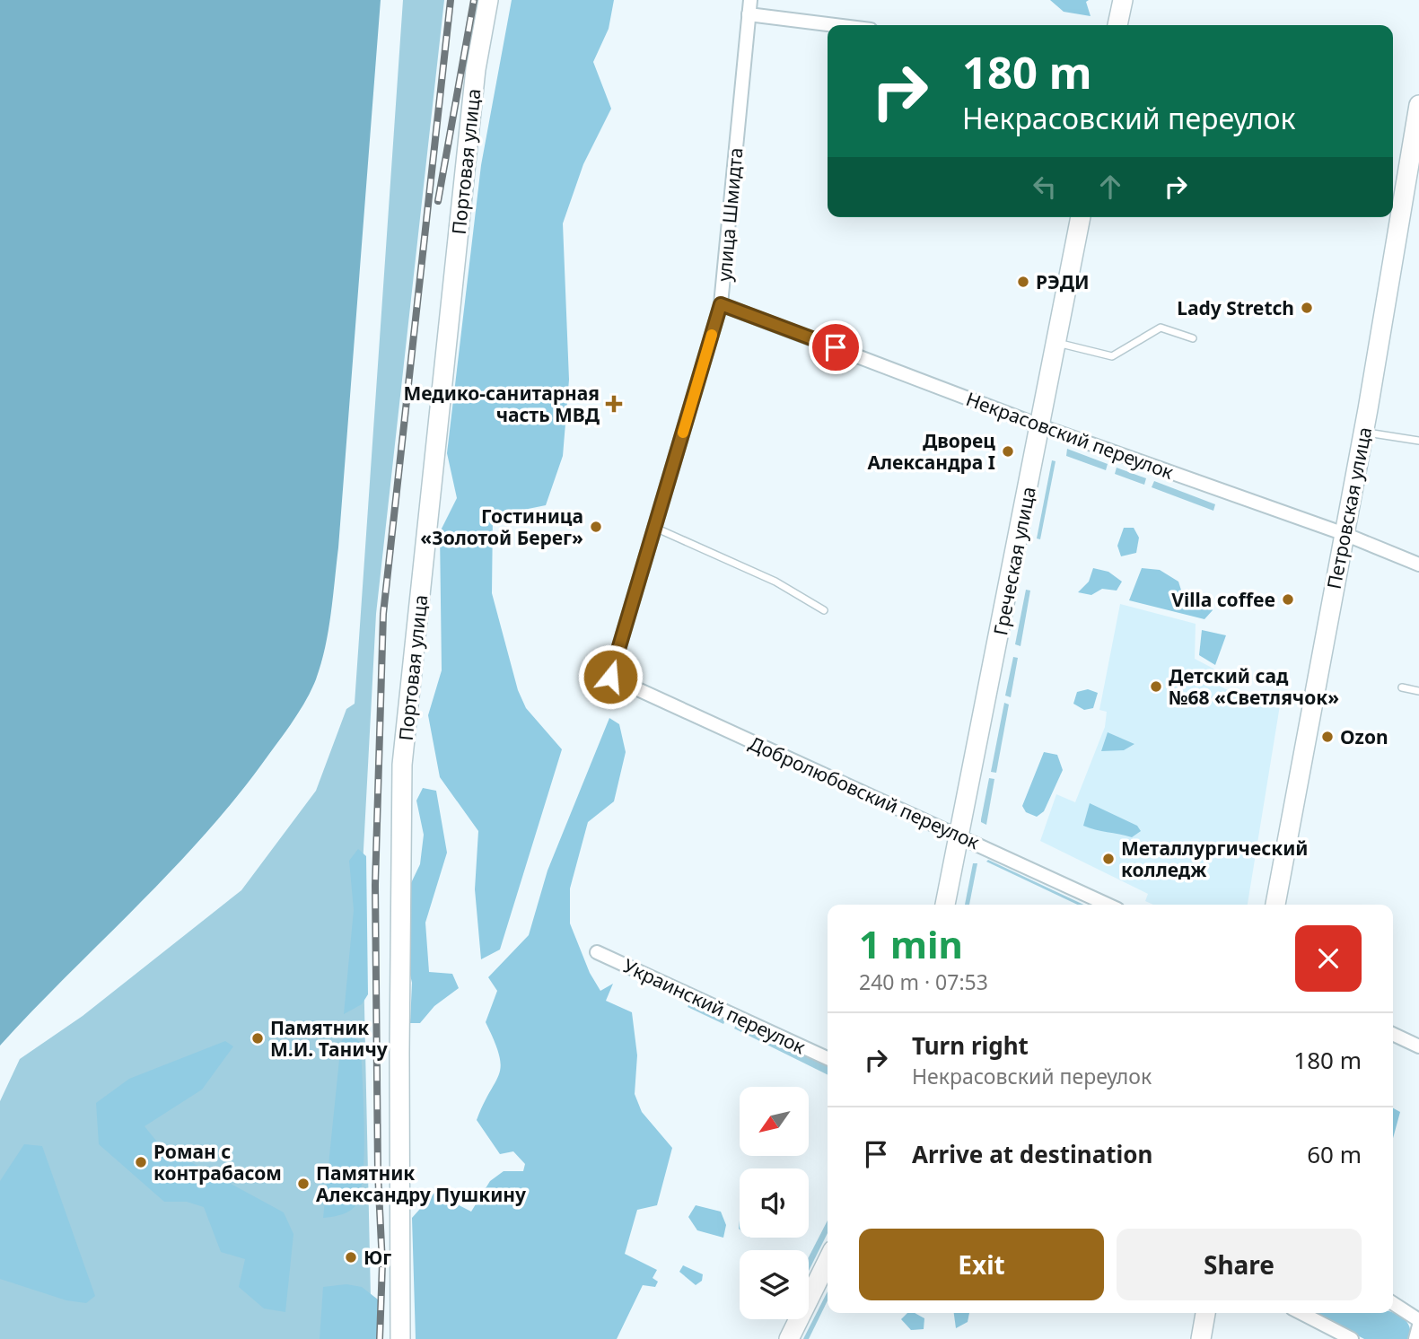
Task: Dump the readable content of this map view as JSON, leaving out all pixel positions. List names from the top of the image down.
{
  "streets": {
    "main road": ["Портовая улица", "Петровская улица", "Греческая улица"],
    "street": [
      "улица Шмидта",
      "Некрасовский переулок",
      "Добролюбовский переулок",
      "Украинский переулок"
    ]
  },
  "crossings": [
    ["улица Шмидта", "Некрасовский переулок"],
    ["улица Шмидта", "Добролюбовский переулок"],
    ["Некрасовский переулок", "Петровская улица"],
    ["Некрасовский переулок", "Греческая улица"],
    ["Греческая улица", "Добролюбовский переулок"]
  ],
  "places": {
    "other": [
      "РЭДИ",
      "Lady Stretch",
      "Дворец Александра I",
      "Гостиница «Золотой Берег»",
      "Villa coffee",
      "Детский сад №68 «Светлячок»",
      "Ozon",
      "Металлургический колледж",
      "Памятник М.И. Таничу",
      "Роман с контрабасом",
      "Памятник Александру Пушкину",
      "Юг"
    ],
    "health": ["Медико-санитарная часть МВД"]
  },
  "north": "bottom left",
  "page": {
    "turn": ["180 m", "Некрасовский переулок"],
    "heading": ["1 min", "240 m · 07:53"],
    "list": [
      {
        "name": "Turn right",
        "note": "Некрасовский переулок",
        "value": "180 m"
      },
      {
        "name": "Arrive at destination",
        "value": "60 m"
      }
    ],
    "buttons": ["Exit", "Share"]
  }
}
